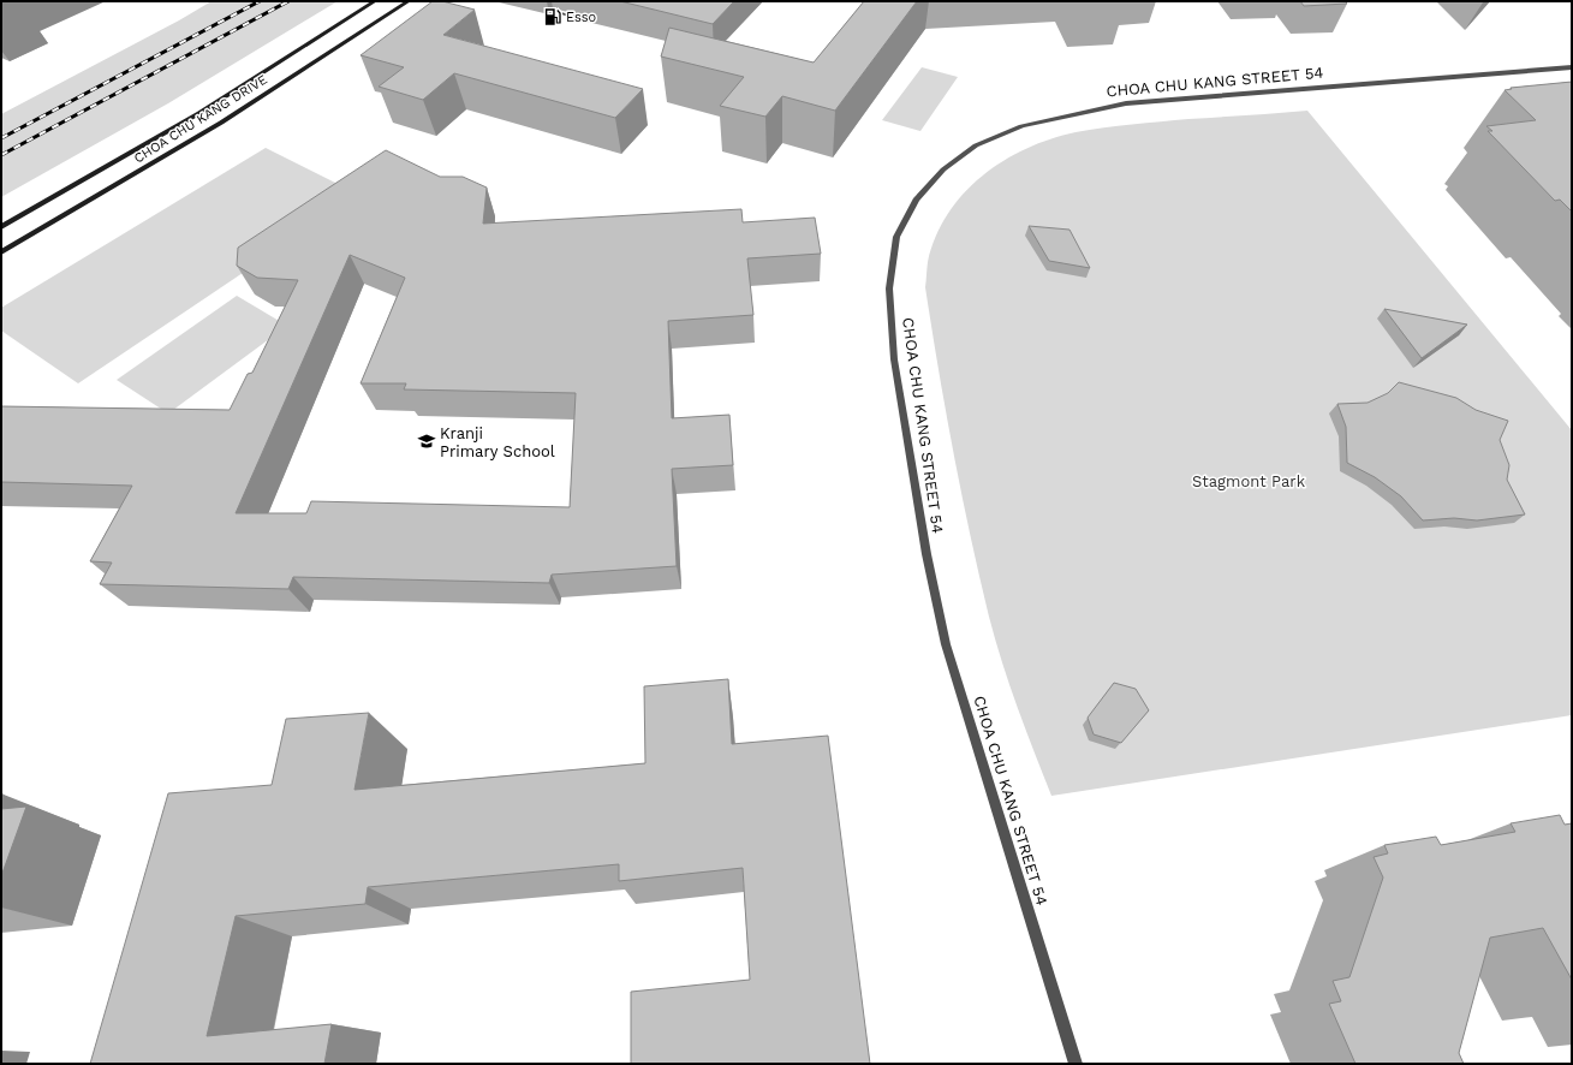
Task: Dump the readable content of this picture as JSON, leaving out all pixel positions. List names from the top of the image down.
{
  "streets": {
    "main road": ["CHOA CHU KANG DRIVE"],
    "street": ["CHOA CHU KANG STREET 54"]
  },
  "parks": ["Stagmont Park"],
  "places": {
    "fuel station": ["Esso"],
    "school or university": ["Kranji Primary School"]
  }
}
